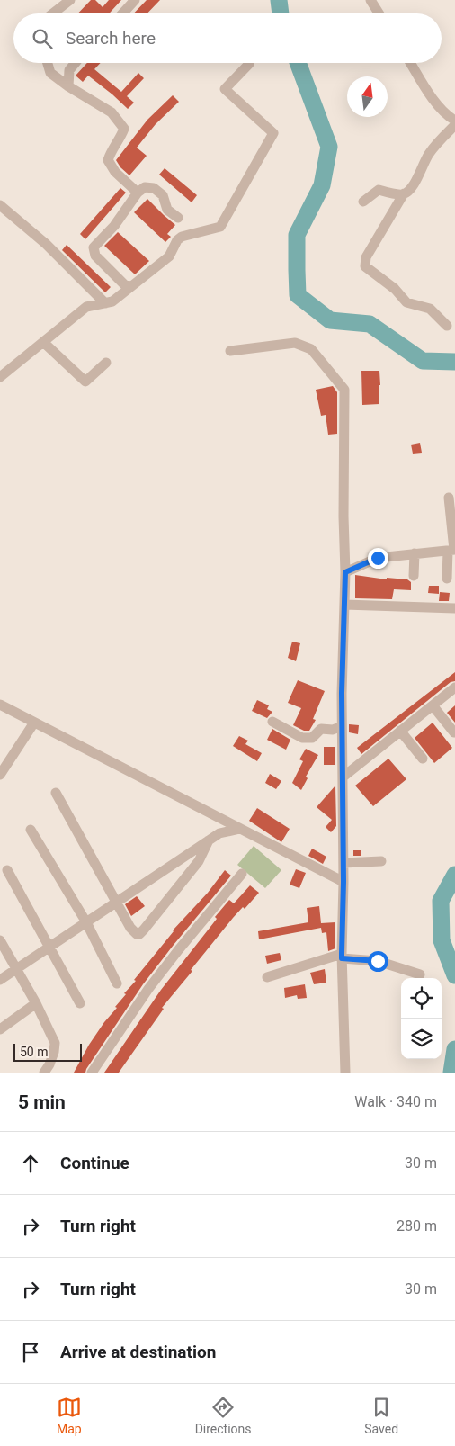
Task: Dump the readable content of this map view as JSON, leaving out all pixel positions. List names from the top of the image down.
{
  "scale_bar": "50 m",
  "north": "top",
  "page": {
    "search": "Search here",
    "scale": "50 m",
    "heading": ["5 min", "Walk · 340 m"],
    "list": [
      ["Continue", "30 m"],
      ["Turn right", "280 m"],
      ["Turn right", "30 m"],
      "Arrive at destination"
    ],
    "nav": ["Map", "Directions", "Saved"]
  }
}
